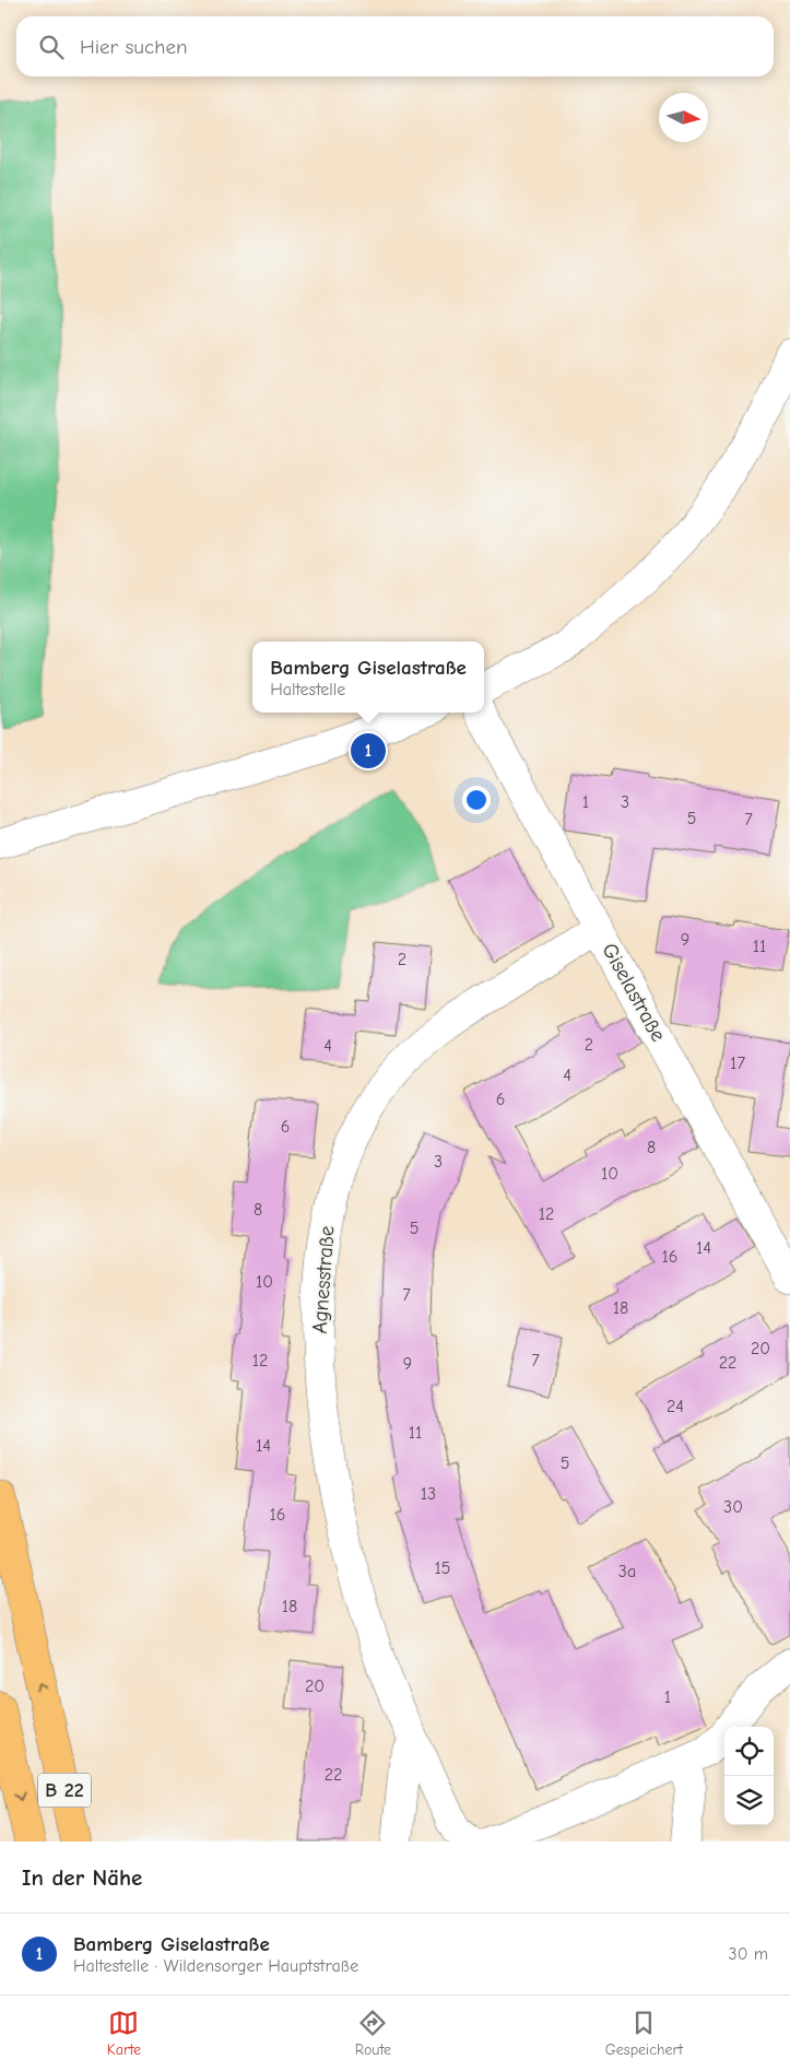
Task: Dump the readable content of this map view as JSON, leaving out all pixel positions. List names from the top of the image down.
{
  "streets": {
    "main road": ["B 22"],
    "street": ["Giselastraße", "Agnesstraße"]
  },
  "crossings": [
    ["Giselastraße", "Agnesstraße"]
  ],
  "house_numbers": [
    "1",
    "3",
    "5",
    "7",
    "9",
    "11",
    "2",
    "2",
    "4",
    "17",
    "4",
    "6",
    "6",
    "8",
    "3",
    "10",
    "8",
    "12",
    "5",
    "14",
    "16",
    "10",
    "7",
    "18",
    "20",
    "12",
    "7",
    "22",
    "9",
    "24",
    "11",
    "14",
    "5",
    "13",
    "30",
    "16",
    "15",
    "3a",
    "18",
    "20",
    "1",
    "22"
  ],
  "north": "right",
  "page": {
    "search": "Hier suchen",
    "popup": ["Bamberg Giselastraße", "Haltestelle"],
    "pins": "1",
    "heading": "In der Nähe",
    "list": [
      {
        "mark": "1",
        "name": "Bamberg Giselastraße",
        "note": "Haltestelle · Wildensorger Hauptstraße",
        "value": "30 m"
      }
    ],
    "nav": ["Karte", "Route", "Gespeichert"]
  }
}
